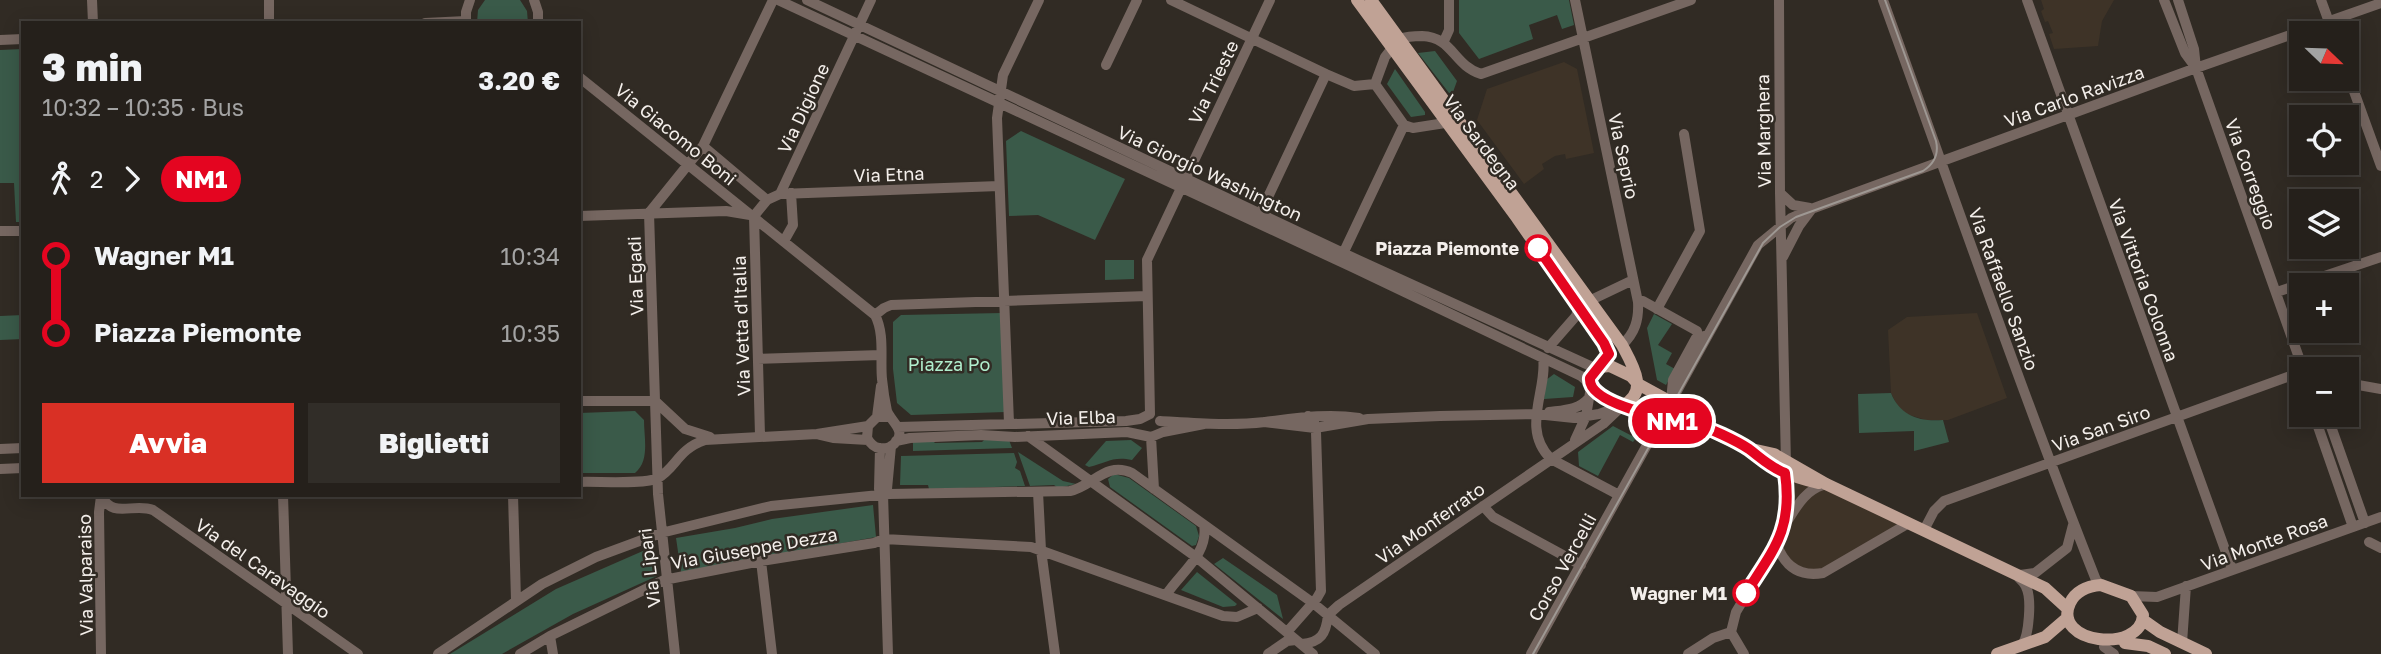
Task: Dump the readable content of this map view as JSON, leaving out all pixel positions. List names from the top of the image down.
{
  "streets": {
    "main road": ["Via Sardegna"],
    "street": [
      "Via Trieste",
      "Via Carlo Ravizza",
      "Via Digione",
      "Via Marghera",
      "Via Giacomo Boni",
      "Via Seprio",
      "Via Giorgio Washington",
      "Via Etna",
      "Via Correggio",
      "Via Egadi",
      "Via Vittoria Colonna",
      "Via Raffaello Sanzio",
      "Via Vetta d'Italia",
      "Via Elba",
      "Via San Siro",
      "Via Monferrato",
      "Via Monte Rosa",
      "Via Giuseppe Dezza",
      "Corso Vercelli",
      "Via del Caravaggio",
      "Via Lipari",
      "Via Valparaiso"
    ]
  },
  "crossings": [
    ["Via Trieste", "Via Giorgio Washington"],
    ["Via Trieste", "Via Elba"],
    ["Via Carlo Ravizza", "Via Marghera"],
    ["Via Carlo Ravizza", "Via Correggio"],
    ["Via Carlo Ravizza", "Via Vittoria Colonna"],
    ["Via Carlo Ravizza", "Via Raffaello Sanzio"],
    ["Via Digione", "Via Giorgio Washington"],
    ["Via Digione", "Via Etna"],
    ["Via Giacomo Boni", "Via Etna"],
    ["Via Giacomo Boni", "Via Egadi"],
    ["Via Giacomo Boni", "Via Vetta d'Italia"],
    ["Via Egadi", "Via Lipari"],
    ["Via Vittoria Colonna", "Via San Siro"],
    ["Via Vittoria Colonna", "Via Monte Rosa"],
    ["Via Raffaello Sanzio", "Via San Siro"],
    ["Via Raffaello Sanzio", "Via Monte Rosa"],
    ["Via Elba", "Via Giuseppe Dezza"],
    ["Via Giuseppe Dezza", "Via Lipari"]
  ],
  "parks": ["Piazza Po"],
  "places": ["Piazza Piemonte", "Wagner M1"],
  "lines": ["bus line NM1"],
  "north": "bottom right",
  "page": {
    "on_map": "NM1",
    "map_buttons": ["+", "−"],
    "heading": ["3 min", "10:32 – 10:35 · Bus", "3.20 €"],
    "legs": ["2", "NM1"],
    "list": [
      {
        "name": "Wagner M1",
        "value": "10:34"
      },
      {
        "name": "Piazza Piemonte",
        "value": "10:35"
      }
    ],
    "buttons": ["Avvia", "Biglietti"]
  }
}
